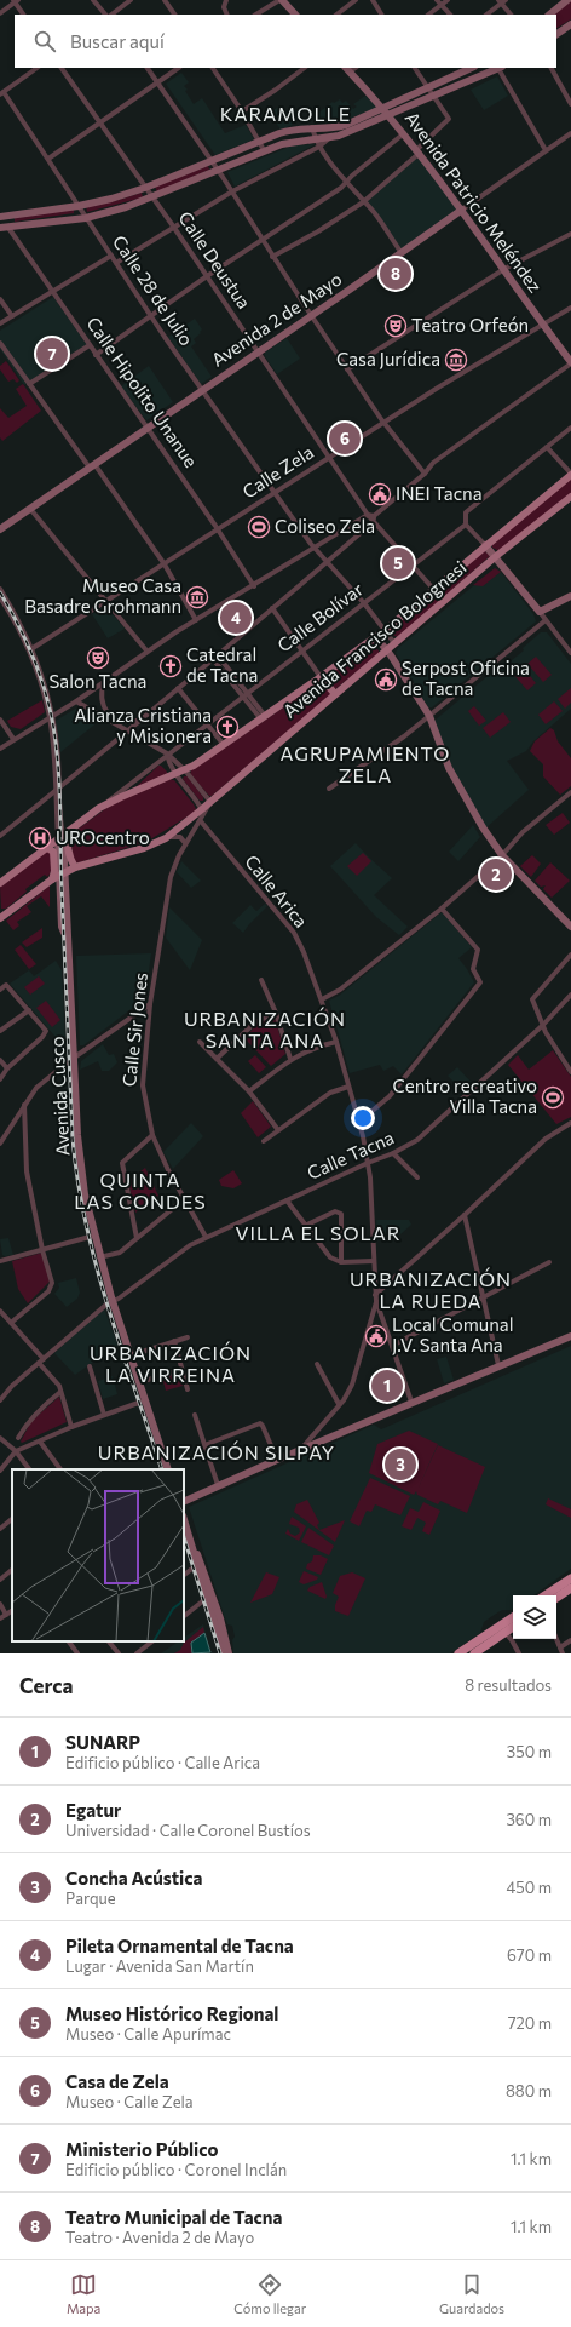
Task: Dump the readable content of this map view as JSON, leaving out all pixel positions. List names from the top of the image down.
{
  "streets": {
    "main road": [
      "Avenida Patricio Meléndez",
      "Avenida 2 de Mayo",
      "Calle Hipolito Unanue",
      "Avenida Francisco Bolognesi",
      "Avenida Cusco"
    ],
    "street": [
      "Calle Deustua",
      "Calle 28 de Julio",
      "Calle Zela",
      "Calle Bolívar",
      "Calle Arica",
      "Calle Sir Jones",
      "Calle Tacna"
    ]
  },
  "crossings": [
    ["Avenida Patricio Meléndez", "Avenida 2 de Mayo"],
    ["Avenida Patricio Meléndez", "Calle Zela"],
    ["Calle Deustua", "Avenida 2 de Mayo"],
    ["Calle Deustua", "Calle Zela"],
    ["Calle Deustua", "Calle Bolívar"],
    ["Calle Deustua", "Avenida Francisco Bolognesi"],
    ["Calle 28 de Julio", "Avenida 2 de Mayo"],
    ["Calle 28 de Julio", "Calle Zela"],
    ["Calle 28 de Julio", "Calle Bolívar"],
    ["Calle 28 de Julio", "Avenida Francisco Bolognesi"],
    ["Avenida 2 de Mayo", "Calle Hipolito Unanue"],
    ["Calle Hipolito Unanue", "Calle Zela"],
    ["Calle Zela", "Avenida Cusco"],
    ["Calle Bolívar", "Avenida Francisco Bolognesi"],
    ["Avenida Francisco Bolognesi", "Avenida Cusco"],
    ["Calle Arica", "Calle Sir Jones"],
    ["Calle Arica", "Calle Tacna"],
    ["Calle Sir Jones", "Calle Tacna"],
    ["Avenida Cusco", "Calle Tacna"]
  ],
  "districts": [
    "KARAMOLLE",
    "AGRUPAMIENTO ZELA",
    "URBANIZACIÓN SANTA ANA",
    "QUINTA LAS CONDES",
    "VILLA EL SOLAR",
    "URBANIZACIÓN LA RUEDA",
    "URBANIZACIÓN LA VIRREINA",
    "URBANIZACIÓN SILPAY"
  ],
  "places": {
    "theatre": ["Teatro Orfeón", "Salon Tacna"],
    "museum": ["Casa Jurídica", "Museo Casa Basadre Grohmann"],
    "public building": ["INEI Tacna", "Serpost Oficina de Tacna", "Local Comunal J.V. Santa Ana"],
    "sports": ["Coliseo Zela", "Centro recreativo Villa Tacna"],
    "church": ["Catedral de Tacna", "Alianza Cristiana y Misionera"],
    "hospital": ["UROcentro"]
  },
  "page": {
    "search": "Buscar aquí",
    "pins": [
      "8",
      "7",
      "6",
      "5",
      "4",
      "2",
      "1",
      "3"
    ],
    "heading": ["Cerca", "8 resultados"],
    "list": [
      {
        "mark": "1",
        "name": "SUNARP",
        "note": "Edificio público · Calle Arica",
        "value": "350 m"
      },
      {
        "mark": "2",
        "name": "Egatur",
        "note": "Universidad · Calle Coronel Bustíos",
        "value": "360 m"
      },
      {
        "mark": "3",
        "name": "Concha Acústica",
        "note": "Parque",
        "value": "450 m"
      },
      {
        "mark": "4",
        "name": "Pileta Ornamental de Tacna",
        "note": "Lugar · Avenida San Martín",
        "value": "670 m"
      },
      {
        "mark": "5",
        "name": "Museo Histórico Regional",
        "note": "Museo · Calle Apurímac",
        "value": "720 m"
      },
      {
        "mark": "6",
        "name": "Casa de Zela",
        "note": "Museo · Calle Zela",
        "value": "880 m"
      },
      {
        "mark": "7",
        "name": "Ministerio Público",
        "note": "Edificio público · Coronel Inclán",
        "value": "1.1 km"
      },
      {
        "mark": "8",
        "name": "Teatro Municipal de Tacna",
        "note": "Teatro · Avenida 2 de Mayo",
        "value": "1.1 km"
      }
    ],
    "nav": ["Mapa", "Cómo llegar", "Guardados"]
  }
}
